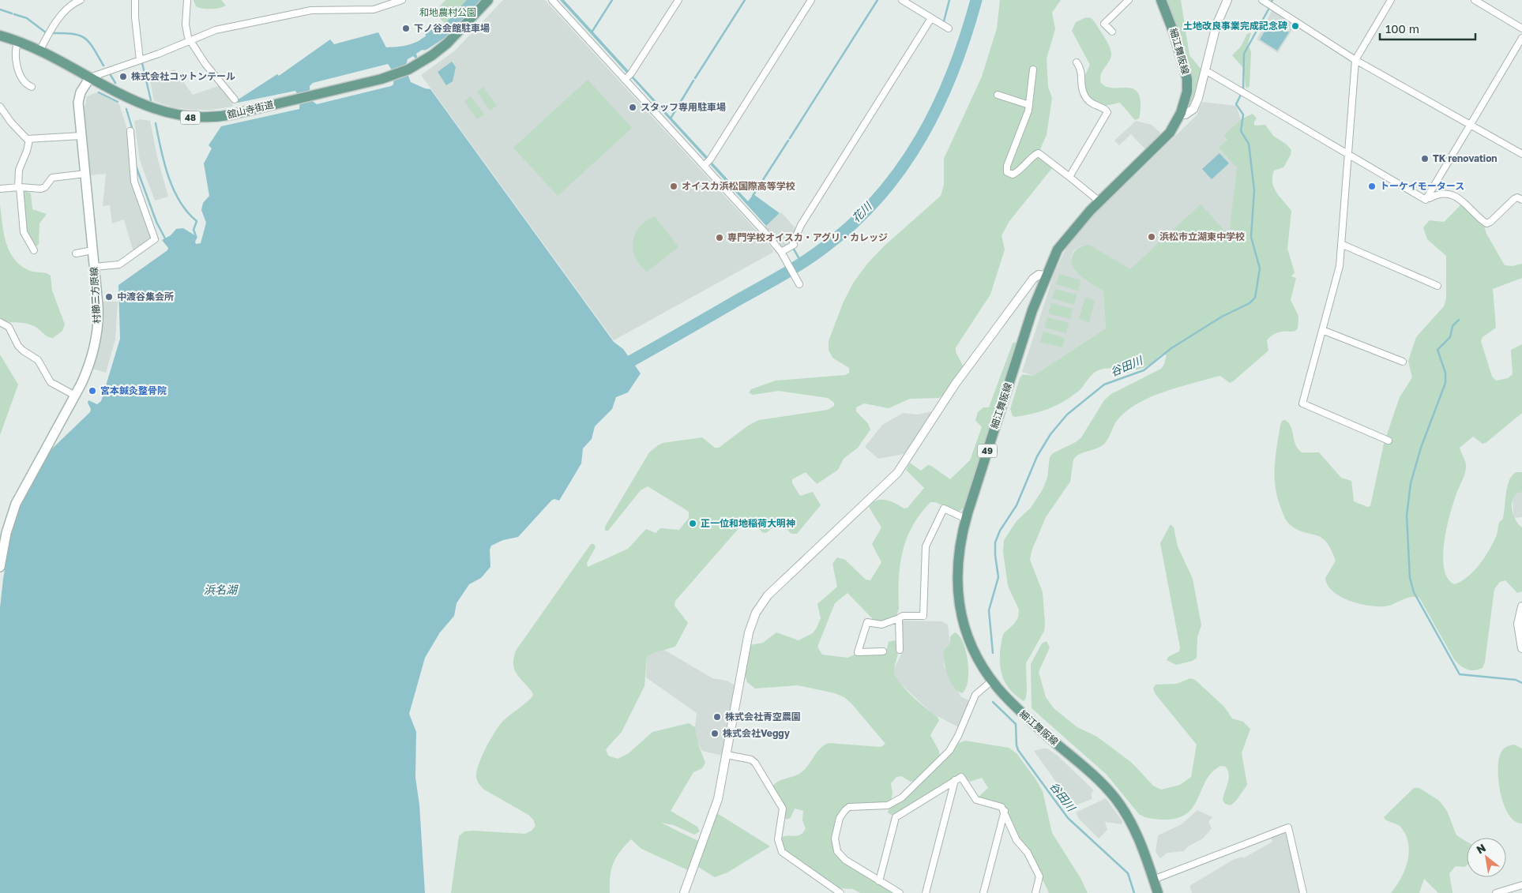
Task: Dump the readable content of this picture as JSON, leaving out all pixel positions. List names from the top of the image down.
{
  "streets": {
    "main road": [
      "細江舞阪線",
      "舘山寺街道",
      "48",
      "村櫛三方原線",
      "49"
    ]
  },
  "crossings": [
    ["舘山寺街道", "村櫛三方原線"]
  ],
  "water": ["花川", "谷田川", "浜名湖"],
  "parks": ["和地農村公園"],
  "places": [
    "土地改良事業完成記念碑",
    "下ノ谷会館駐車場",
    "株式会社コットンテール",
    "スタッフ専用駐車場",
    "TK renovation",
    "オイスカ浜松国際高等学校",
    "トーケイモータース",
    "浜松市立湖東中学校",
    "専門学校オイスカ・アグリ・カレッジ",
    "中渡谷集会所",
    "宮本鍼灸整骨院",
    "正一位和地稲荷大明神",
    "株式会社青空農園",
    "株式会社Veggy"
  ],
  "scale_bar": "100 m",
  "north": "top left"
}
